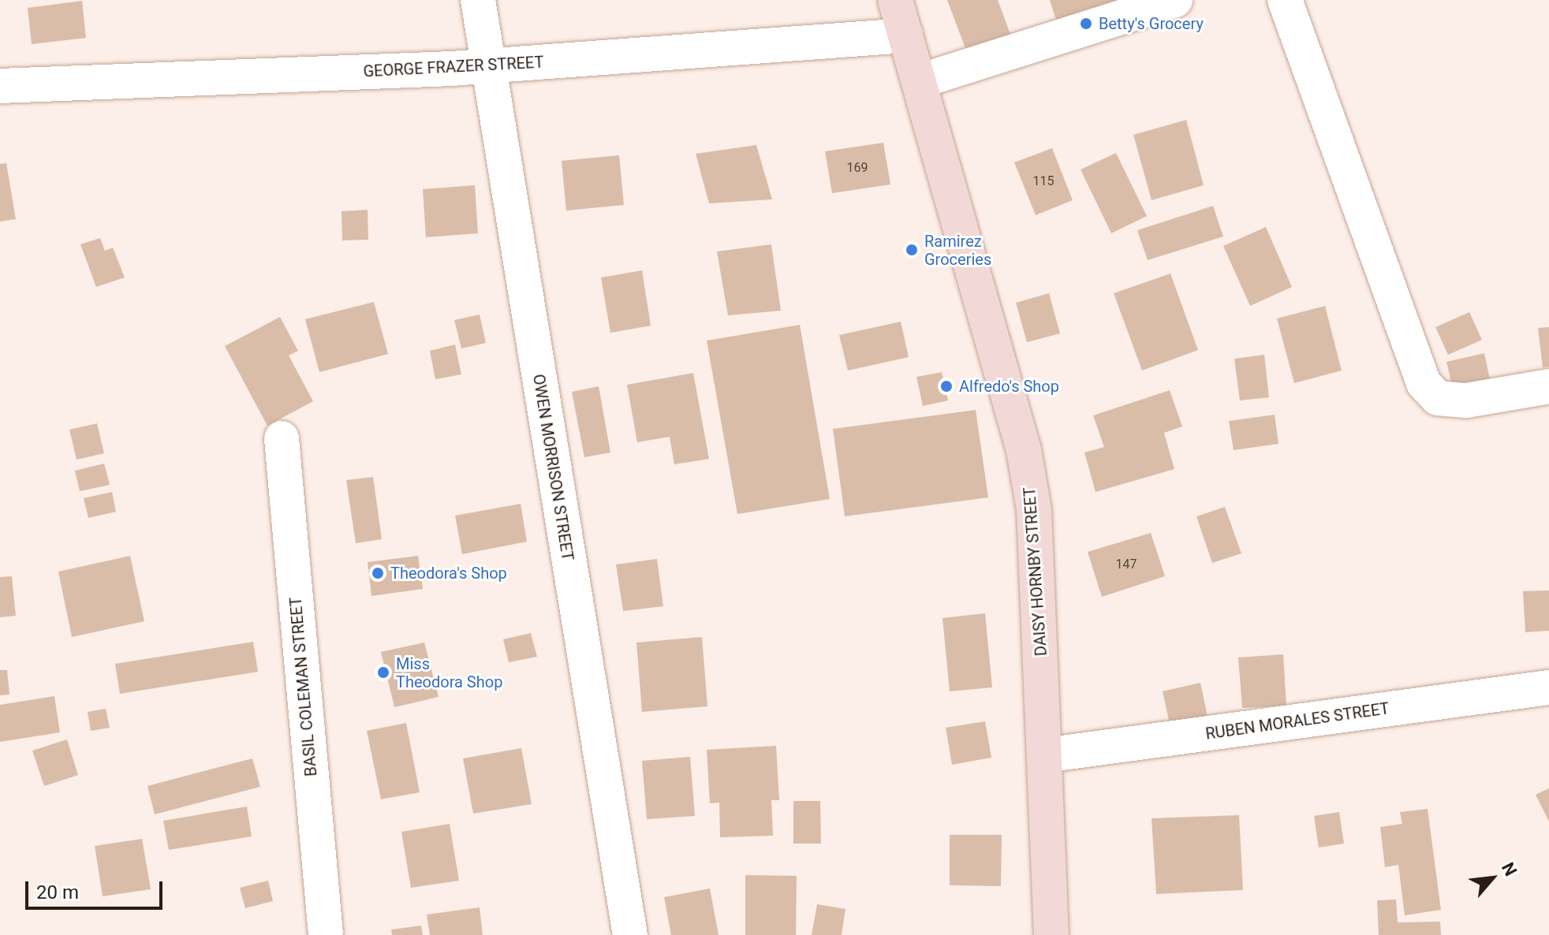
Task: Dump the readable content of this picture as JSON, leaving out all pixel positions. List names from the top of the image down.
{
  "streets": {
    "street": [
      "GEORGE FRAZER STREET",
      "OWEN MORRISON STREET",
      "DAISY HORNBY STREET",
      "BASIL COLEMAN STREET",
      "RUBEN MORALES STREET"
    ]
  },
  "crossings": [
    ["GEORGE FRAZER STREET", "OWEN MORRISON STREET"],
    ["GEORGE FRAZER STREET", "DAISY HORNBY STREET"],
    ["DAISY HORNBY STREET", "RUBEN MORALES STREET"]
  ],
  "places": [
    "Betty's Grocery",
    "Ramirez Groceries",
    "Alfredo's Shop",
    "Theodora's Shop",
    "Miss Theodora Shop"
  ],
  "house_numbers": ["169", "115", "147"],
  "scale_bar": "20 m",
  "north": "top right"
}
